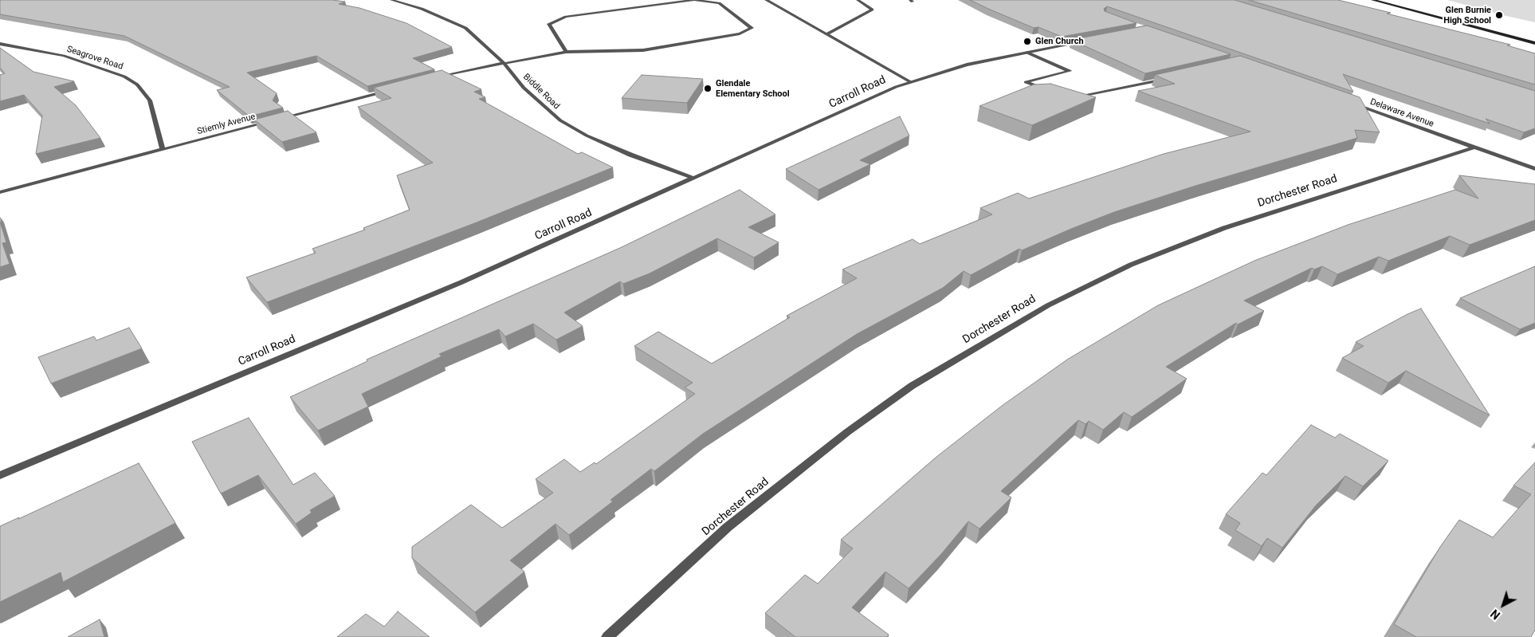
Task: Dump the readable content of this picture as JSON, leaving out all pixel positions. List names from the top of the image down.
{
  "streets": {
    "street": [
      "Seagrove Road",
      "Biddle Road",
      "Carroll Road",
      "Delaware Avenue",
      "Stiemly Avenue",
      "Dorchester Road"
    ]
  },
  "crossings": [
    ["Seagrove Road", "Stiemly Avenue"],
    ["Biddle Road", "Carroll Road"],
    ["Delaware Avenue", "Dorchester Road"]
  ],
  "places": ["Glen Burnie High School", "Glen Church", "Glendale Elementary School"],
  "north": "bottom left"
}
